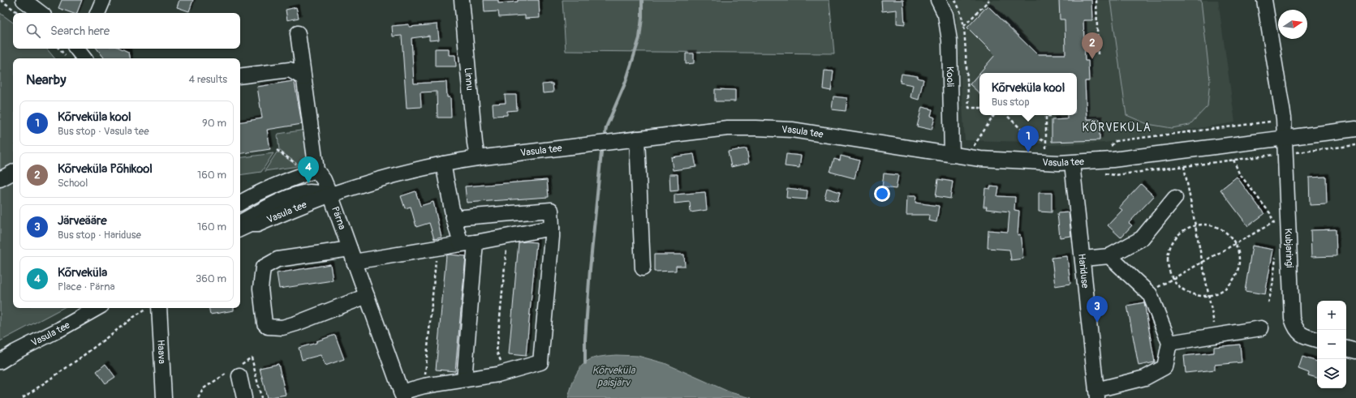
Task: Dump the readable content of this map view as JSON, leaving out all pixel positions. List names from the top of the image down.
{
  "streets": {
    "street": [
      "Kooli",
      "Linnu",
      "Vasula tee",
      "Pärna",
      "Kubjaringi",
      "Hariduse",
      "Haava"
    ]
  },
  "crossings": [
    ["Kooli", "Vasula tee"],
    ["Linnu", "Vasula tee"],
    ["Vasula tee", "Pärna"],
    ["Vasula tee", "Kubjaringi"],
    ["Vasula tee", "Hariduse"]
  ],
  "districts": ["KÕRVEKÜLA"],
  "water": ["Kõrveküla paisjärv"],
  "north": "right",
  "page": {
    "search": "Search here",
    "pins": [
      "2",
      "1",
      "4",
      "3"
    ],
    "heading": ["Nearby", "4 results"],
    "popup": ["Kõrveküla kool", "Bus stop"],
    "list": [
      {
        "mark": "1",
        "name": "Kõrveküla kool",
        "note": "Bus stop · Vasula tee",
        "value": "90 m"
      },
      {
        "mark": "2",
        "name": "Kõrveküla Põhikool",
        "note": "School",
        "value": "160 m"
      },
      {
        "mark": "3",
        "name": "Järveääre",
        "note": "Bus stop · Hariduse",
        "value": "160 m"
      },
      {
        "mark": "4",
        "name": "Kõrveküla",
        "note": "Place · Pärna",
        "value": "360 m"
      }
    ],
    "map_buttons": ["+", "−"]
  }
}
